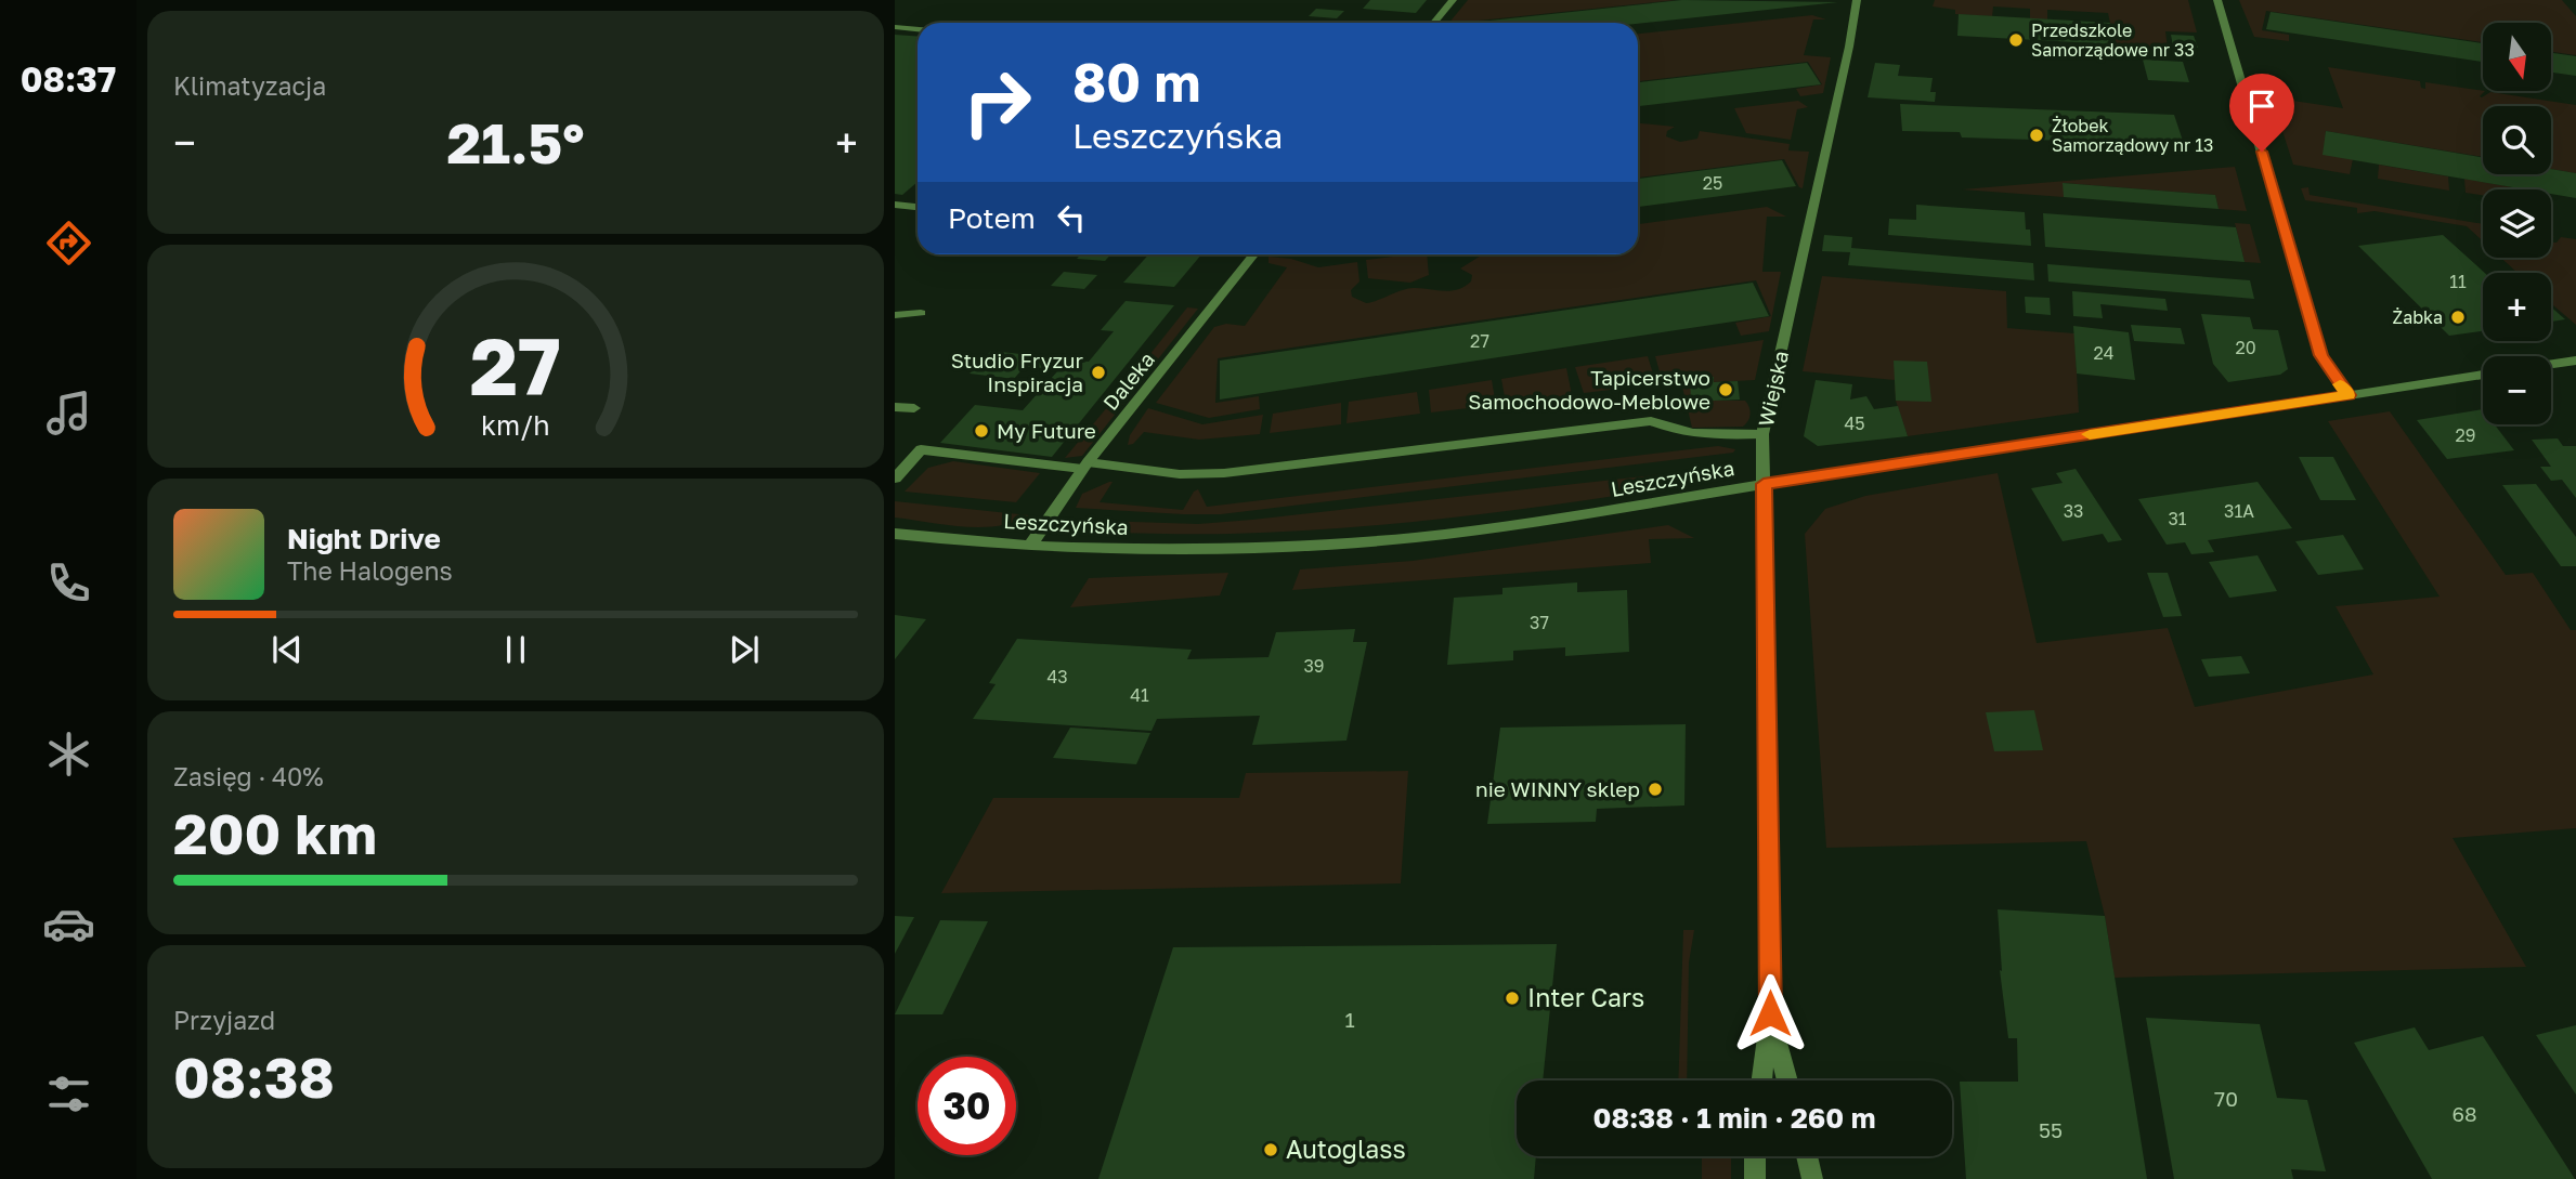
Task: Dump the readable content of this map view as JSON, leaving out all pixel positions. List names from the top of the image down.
{
  "streets": {
    "street": ["Daleka", "Wiejska", "Leszczyńska"]
  },
  "crossings": [
    ["Daleka", "Leszczyńska"],
    ["Wiejska", "Leszczyńska"]
  ],
  "places": [
    "Przedszkole Samorządowe nr 33",
    "Żłobek Samorządowy nr 13",
    "Żabka",
    "Studio Fryzur Inspiracja",
    "Tapicerstwo Samochodowo-Meblowe",
    "My Future",
    "nie WINNY sklep",
    "Inter Cars",
    "Autoglass"
  ],
  "house_numbers": [
    "25",
    "11",
    "27",
    "20",
    "24",
    "45",
    "29",
    "33",
    "31A",
    "31",
    "37",
    "39",
    "43",
    "41",
    "1",
    "70",
    "68",
    "55"
  ],
  "north": "bottom",
  "page": {
    "tabs": "08:37",
    "tile": [
      "Klimatyzacja",
      ["Zasięg · 40%", "200 km"],
      ["Przyjazd", "08:38"]
    ],
    "map_buttons": ["+", "−"],
    "turn": ["80 m", "Leszczyńska"],
    "heat": ["−", "21.5°", "+"],
    "then": "Potem",
    "song": ["Night Drive", "The Halogens"],
    "limit": "30",
    "trip": "08:38 · 1 min · 260 m",
    "gauge": ["27", "km/h"]
  }
}
